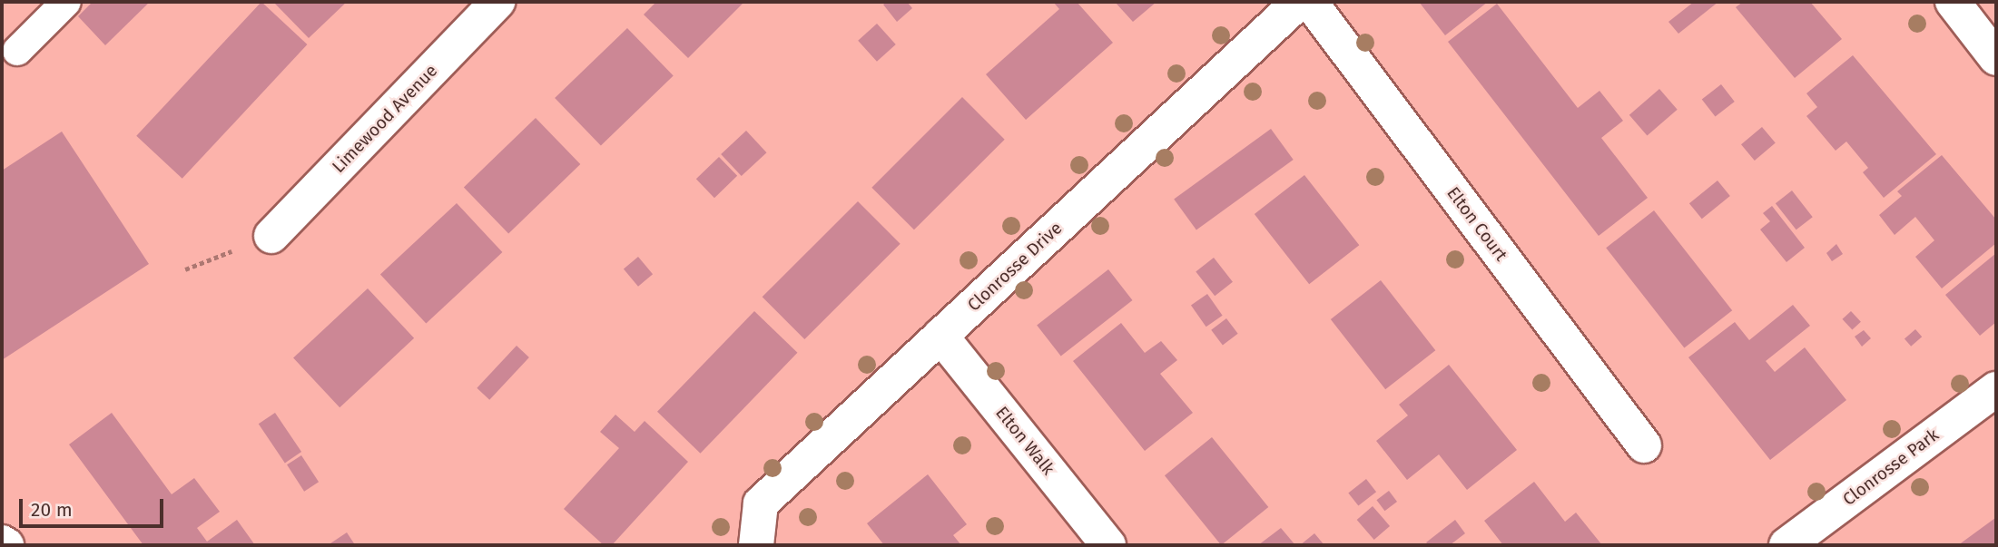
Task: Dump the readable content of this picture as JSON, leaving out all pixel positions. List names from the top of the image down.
{
  "streets": {
    "street": [
      "Limewood Avenue",
      "Elton Court",
      "Clonrosse Drive",
      "Elton Walk",
      "Clonrosse Park"
    ]
  },
  "crossings": [
    ["Clonrosse Drive", "Elton Walk"]
  ],
  "scale_bar": "20 m"
}
